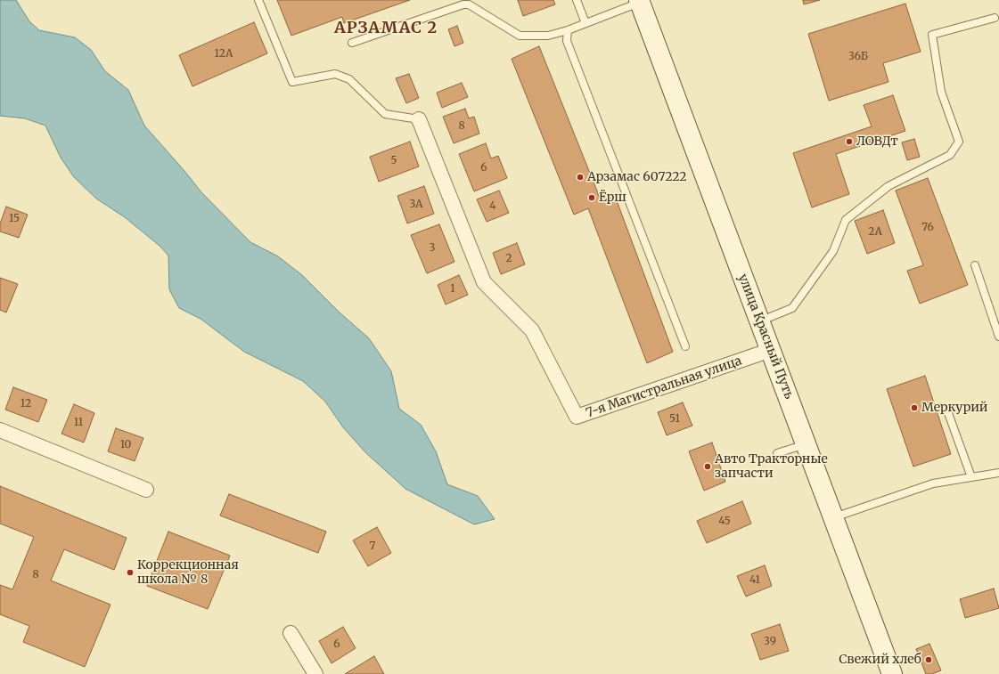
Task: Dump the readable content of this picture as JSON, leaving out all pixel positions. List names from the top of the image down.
{
  "streets": {
    "main road": ["улица Красный Путь"],
    "street": ["7-я Магистральная улица"]
  },
  "crossings": [
    ["улица Красный Путь", "7-я Магистральная улица"]
  ],
  "districts": ["АРЗАМАС 2"],
  "places": [
    "ЛОВДт",
    "Арзамас 607222",
    "Ёрш",
    "Меркурий",
    "Авто Тракторные запчасти",
    "Коррекционная школа № 8",
    "Свежий хлеб"
  ],
  "house_numbers": [
    "12А",
    "36Б",
    "8",
    "5",
    "6",
    "3А",
    "4",
    "15",
    "76",
    "2А",
    "3",
    "2",
    "1",
    "12",
    "51",
    "11",
    "10",
    "45",
    "7",
    "8",
    "41",
    "39",
    "6"
  ]
}
